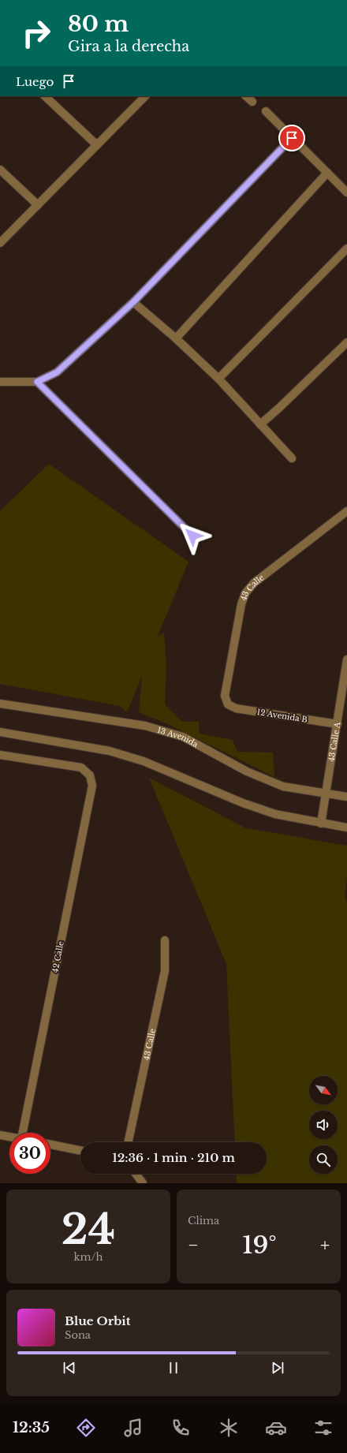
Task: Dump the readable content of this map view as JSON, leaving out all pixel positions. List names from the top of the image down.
{
  "streets": {
    "street": [
      "43 Calle",
      "12 Avenida B",
      "13 Avenida",
      "43 Calle A",
      "42 Calle"
    ]
  },
  "crossings": [
    ["43 Calle", "12 Avenida B"],
    ["12 Avenida B", "43 Calle A"],
    ["13 Avenida", "43 Calle A"]
  ],
  "north": "bottom right",
  "page": {
    "turn": ["80 m", "Gira a la derecha"],
    "then": "Luego",
    "limit": "30",
    "trip": "12:36 · 1 min · 210 m",
    "tile": [
      ["24", "km/h"],
      "Clima"
    ],
    "heat": ["−", "19°", "+"],
    "song": ["Blue Orbit", "Sona"],
    "tabs": "12:35"
  }
}
